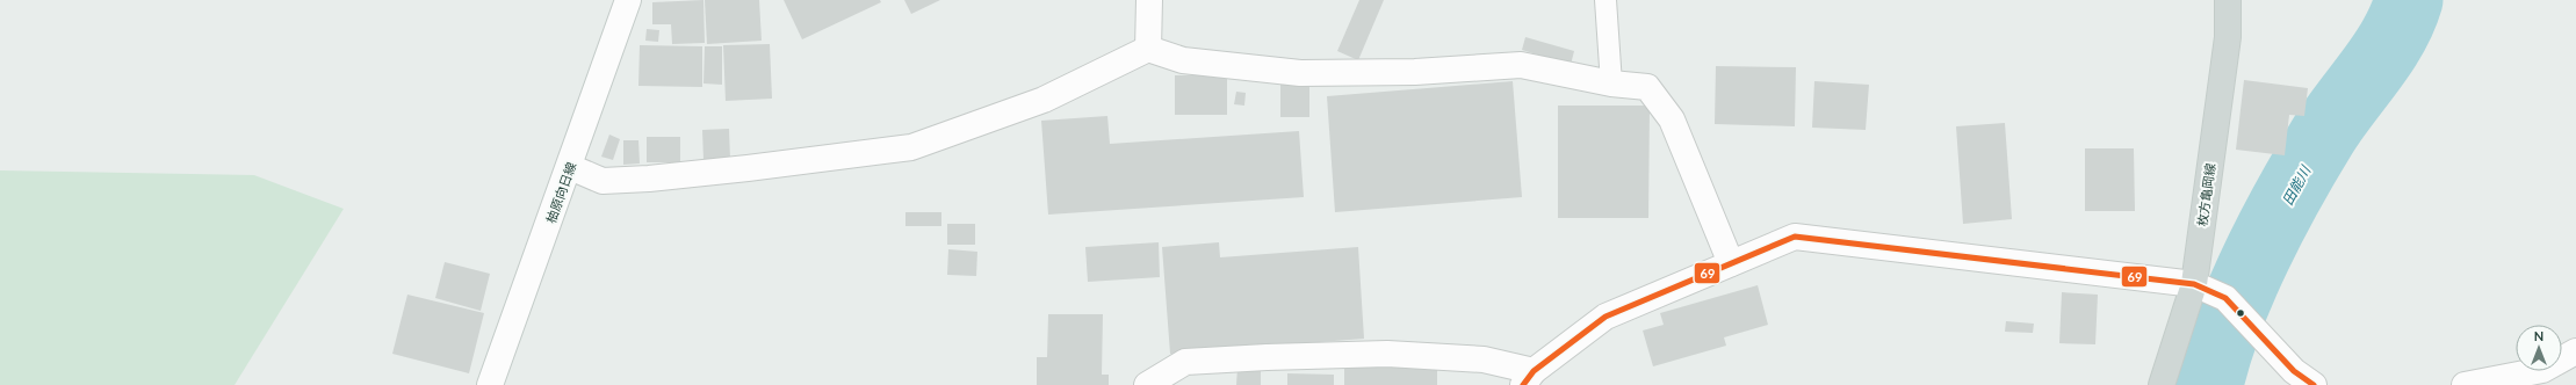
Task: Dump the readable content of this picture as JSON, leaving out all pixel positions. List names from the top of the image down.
{
  "streets": {
    "main road": ["枚方亀岡線"],
    "street": ["柚原向日線"]
  },
  "water": ["田能川"],
  "lines": ["transit line 69"],
  "north": "top"
}
